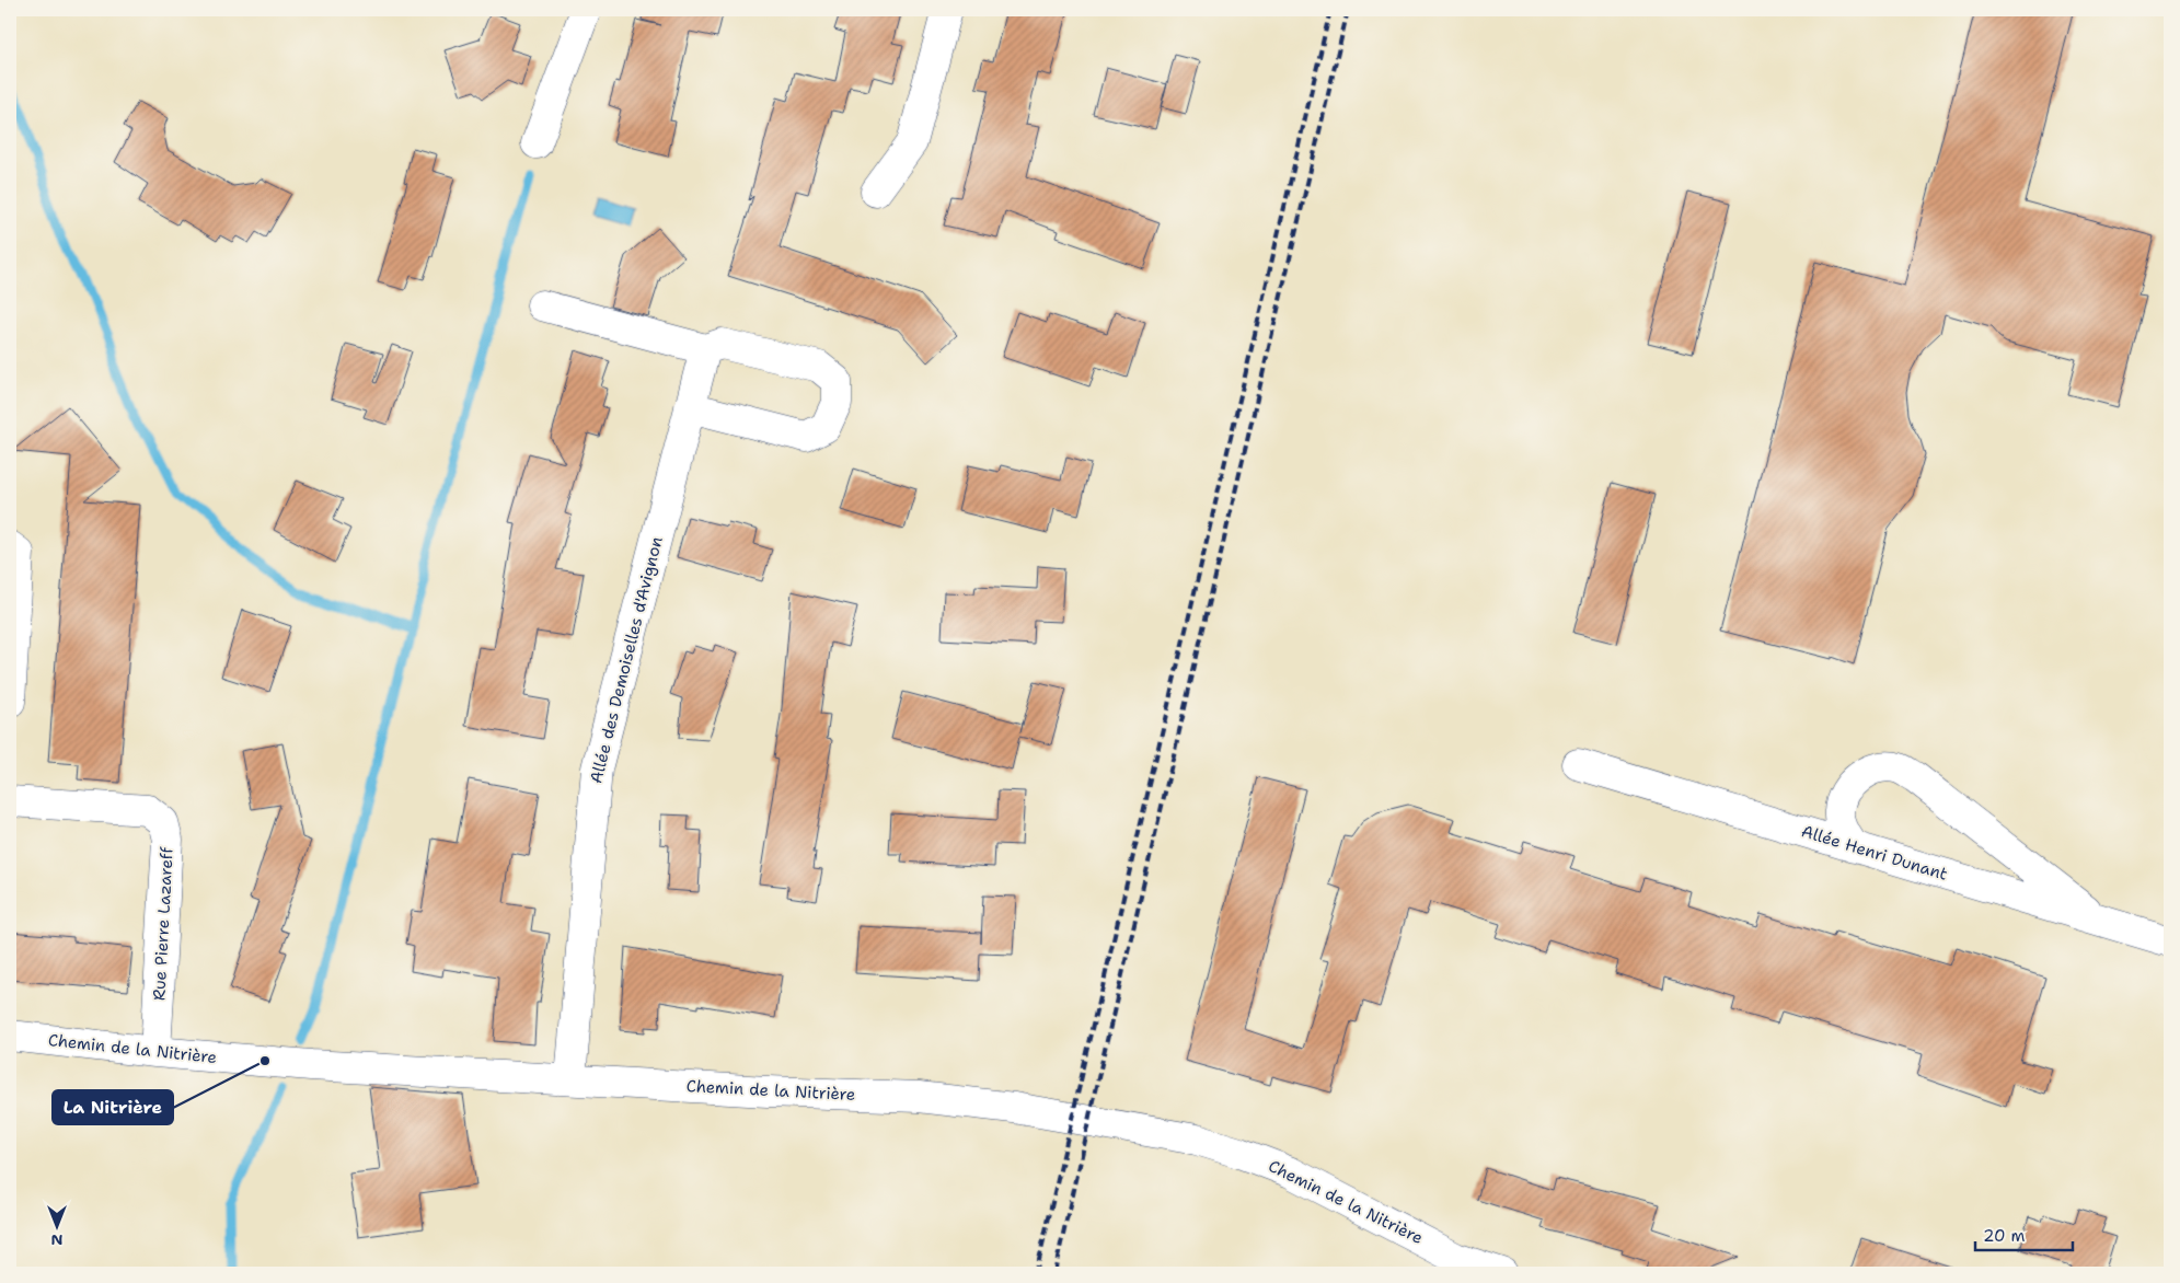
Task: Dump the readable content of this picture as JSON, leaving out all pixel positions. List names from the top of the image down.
{
  "streets": {
    "street": [
      "Allée des Demoiselles d'Avignon",
      "Allée Henri Dunant",
      "Rue Pierre Lazareff",
      "Chemin de la Nitrière"
    ]
  },
  "crossings": [
    ["Allée des Demoiselles d'Avignon", "Chemin de la Nitrière"],
    ["Rue Pierre Lazareff", "Chemin de la Nitrière"]
  ],
  "places": ["La Nitrière"],
  "scale_bar": "20 m",
  "north": "bottom"
}
